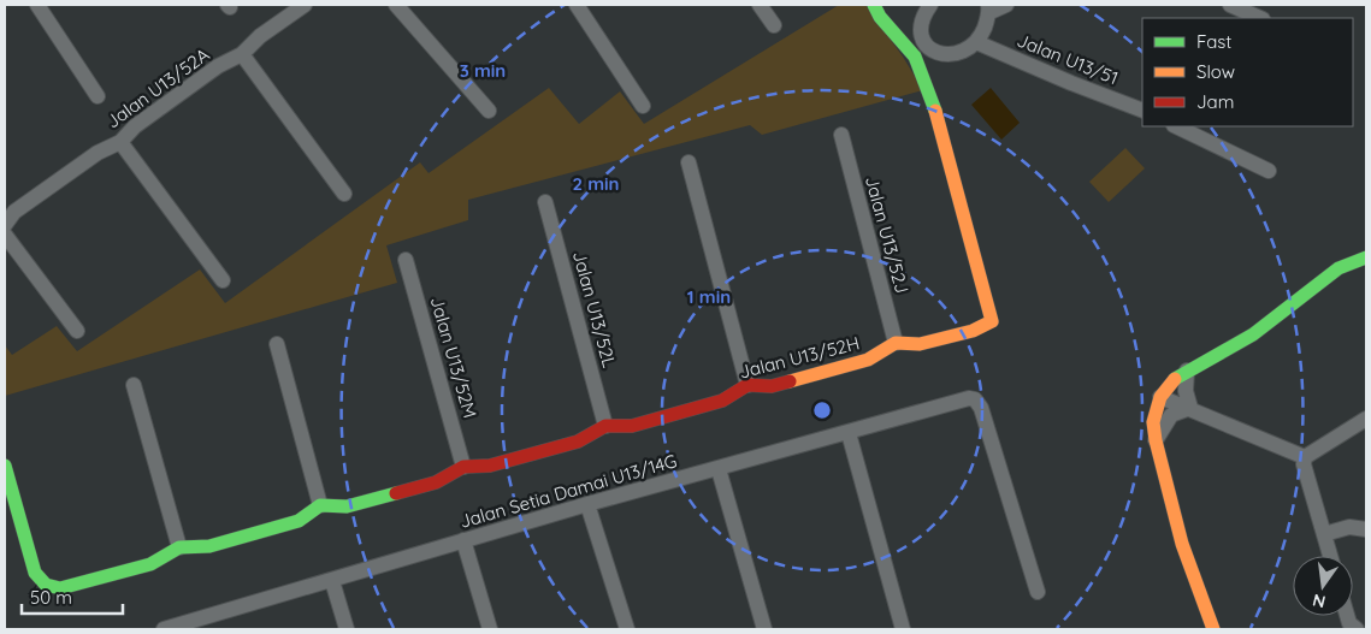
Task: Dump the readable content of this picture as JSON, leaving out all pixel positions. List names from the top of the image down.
{
  "streets": {
    "street": [
      "Jalan U13/51",
      "Jalan U13/52A",
      "Jalan U13/52J",
      "Jalan U13/52L",
      "Jalan U13/52M",
      "Jalan U13/52H",
      "Jalan Setia Damai U13/14G"
    ]
  },
  "crossings": [
    ["Jalan U13/52J", "Jalan U13/52H"],
    ["Jalan U13/52L", "Jalan U13/52H"],
    ["Jalan U13/52M", "Jalan U13/52H"]
  ],
  "legend": ["Fast", "Slow", "Jam"],
  "scale_bar": "50 m",
  "north": "bottom",
  "rings": ["3 min", "2 min", "1 min"]
}
